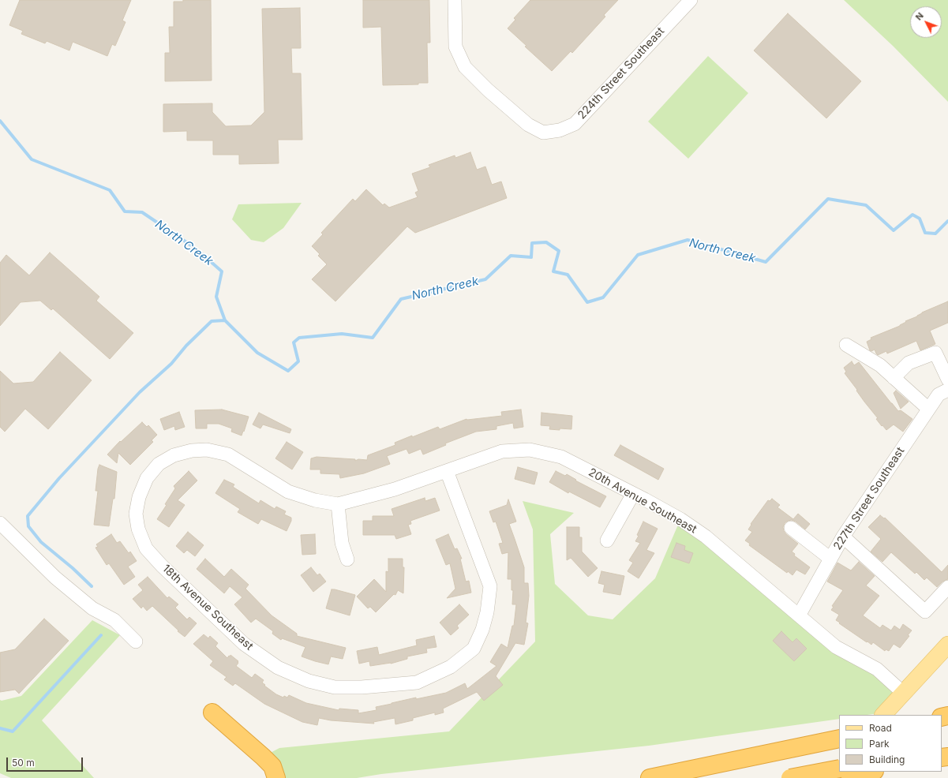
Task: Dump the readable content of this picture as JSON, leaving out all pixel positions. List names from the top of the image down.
{
  "streets": {
    "street": [
      "224th Street Southeast",
      "227th Street Southeast",
      "20th Avenue Southeast",
      "18th Avenue Southeast"
    ]
  },
  "crossings": [
    ["227th Street Southeast", "20th Avenue Southeast"],
    ["20th Avenue Southeast", "18th Avenue Southeast"]
  ],
  "water": ["North Creek"],
  "legend": ["Road", "Park", "Building"],
  "scale_bar": "50 m",
  "north": "top left"
}
